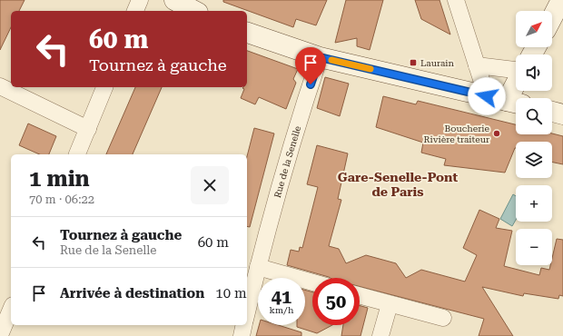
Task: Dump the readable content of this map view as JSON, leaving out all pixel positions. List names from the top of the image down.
{
  "streets": {
    "street": ["Rue de la Senelle"]
  },
  "districts": ["Gare-Senelle-Pont de Paris"],
  "places": {
    "transit": ["Laurain"],
    "other": ["Boucherie Rivière traiteur"]
  },
  "north": "top right",
  "page": {
    "map_buttons": ["+", "−"],
    "turn": ["60 m", "Tournez à gauche"],
    "heading": ["1 min", "70 m · 06:22"],
    "list": [
      {
        "name": "Tournez à gauche",
        "note": "Rue de la Senelle",
        "value": "60 m"
      },
      {
        "name": "Arrivée à destination",
        "value": "10 m"
      }
    ],
    "speed": "41 km/h",
    "limit": "50"
  }
}
